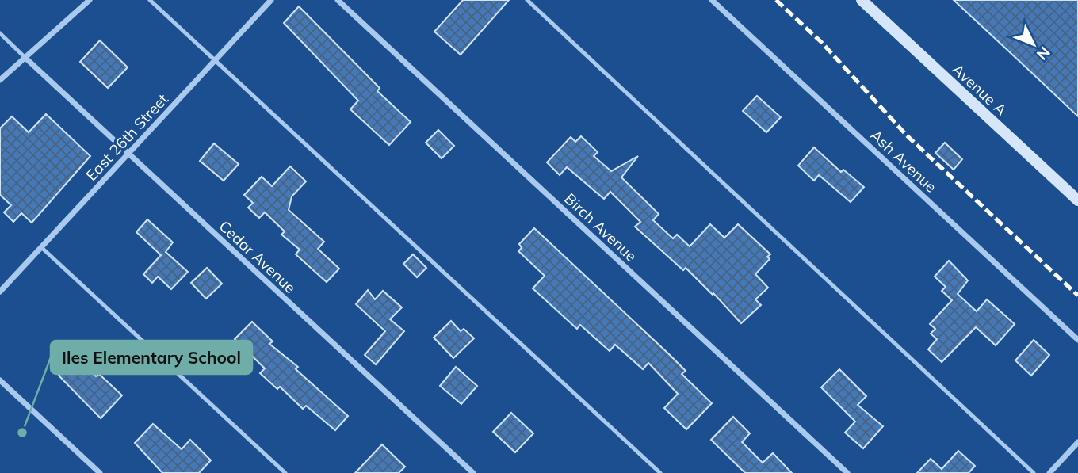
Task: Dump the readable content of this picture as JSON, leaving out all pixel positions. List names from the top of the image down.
{
  "streets": {
    "main road": ["Avenue A"],
    "street": [
      "East 26th Street",
      "Ash Avenue",
      "Birch Avenue",
      "Cedar Avenue"
    ]
  },
  "crossings": [
    ["East 26th Street", "Cedar Avenue"]
  ],
  "places": ["Iles Elementary School"],
  "north": "bottom right"
}
